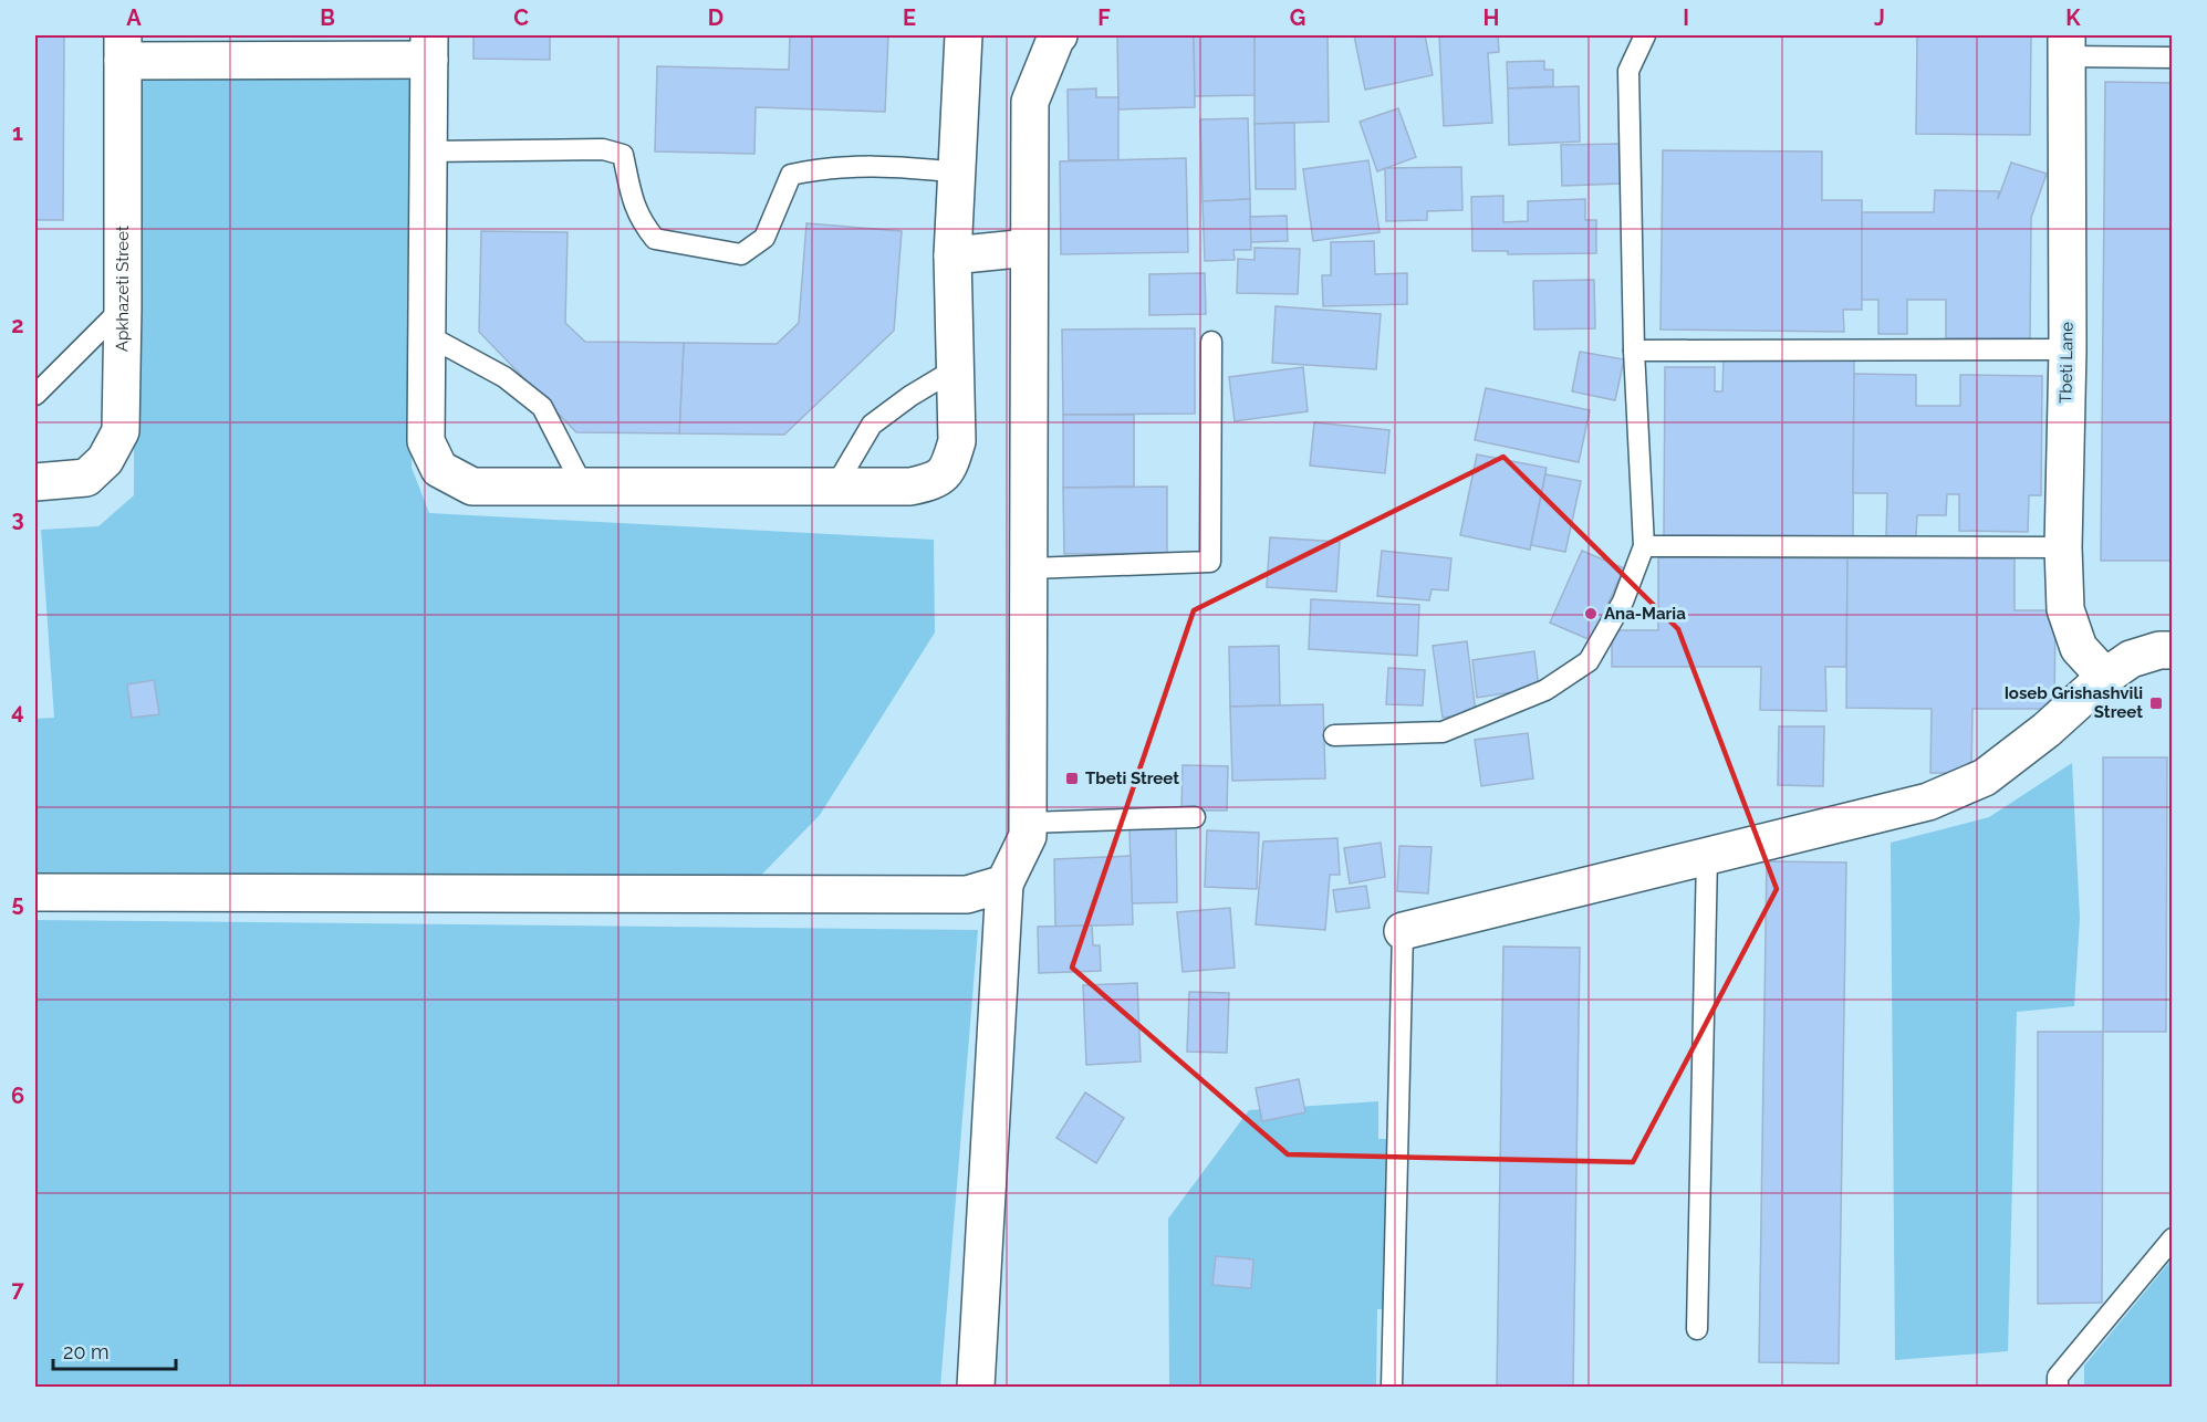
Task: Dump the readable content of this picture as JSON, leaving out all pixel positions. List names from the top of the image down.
{
  "streets": {
    "street": ["Apkhazeti Street", "Tbeti Lane"]
  },
  "places": {
    "other": ["Ana-Maria"],
    "transit": ["Ioseb Grishashvili Street", "Tbeti Street"]
  },
  "scale_bar": "20 m",
  "grid": {
    "columns": [
      "A",
      "B",
      "C",
      "D",
      "E",
      "F",
      "G",
      "H",
      "I",
      "J",
      "K"
    ],
    "rows": [
      "1",
      "2",
      "3",
      "4",
      "5",
      "6",
      "7"
    ]
  }
}
